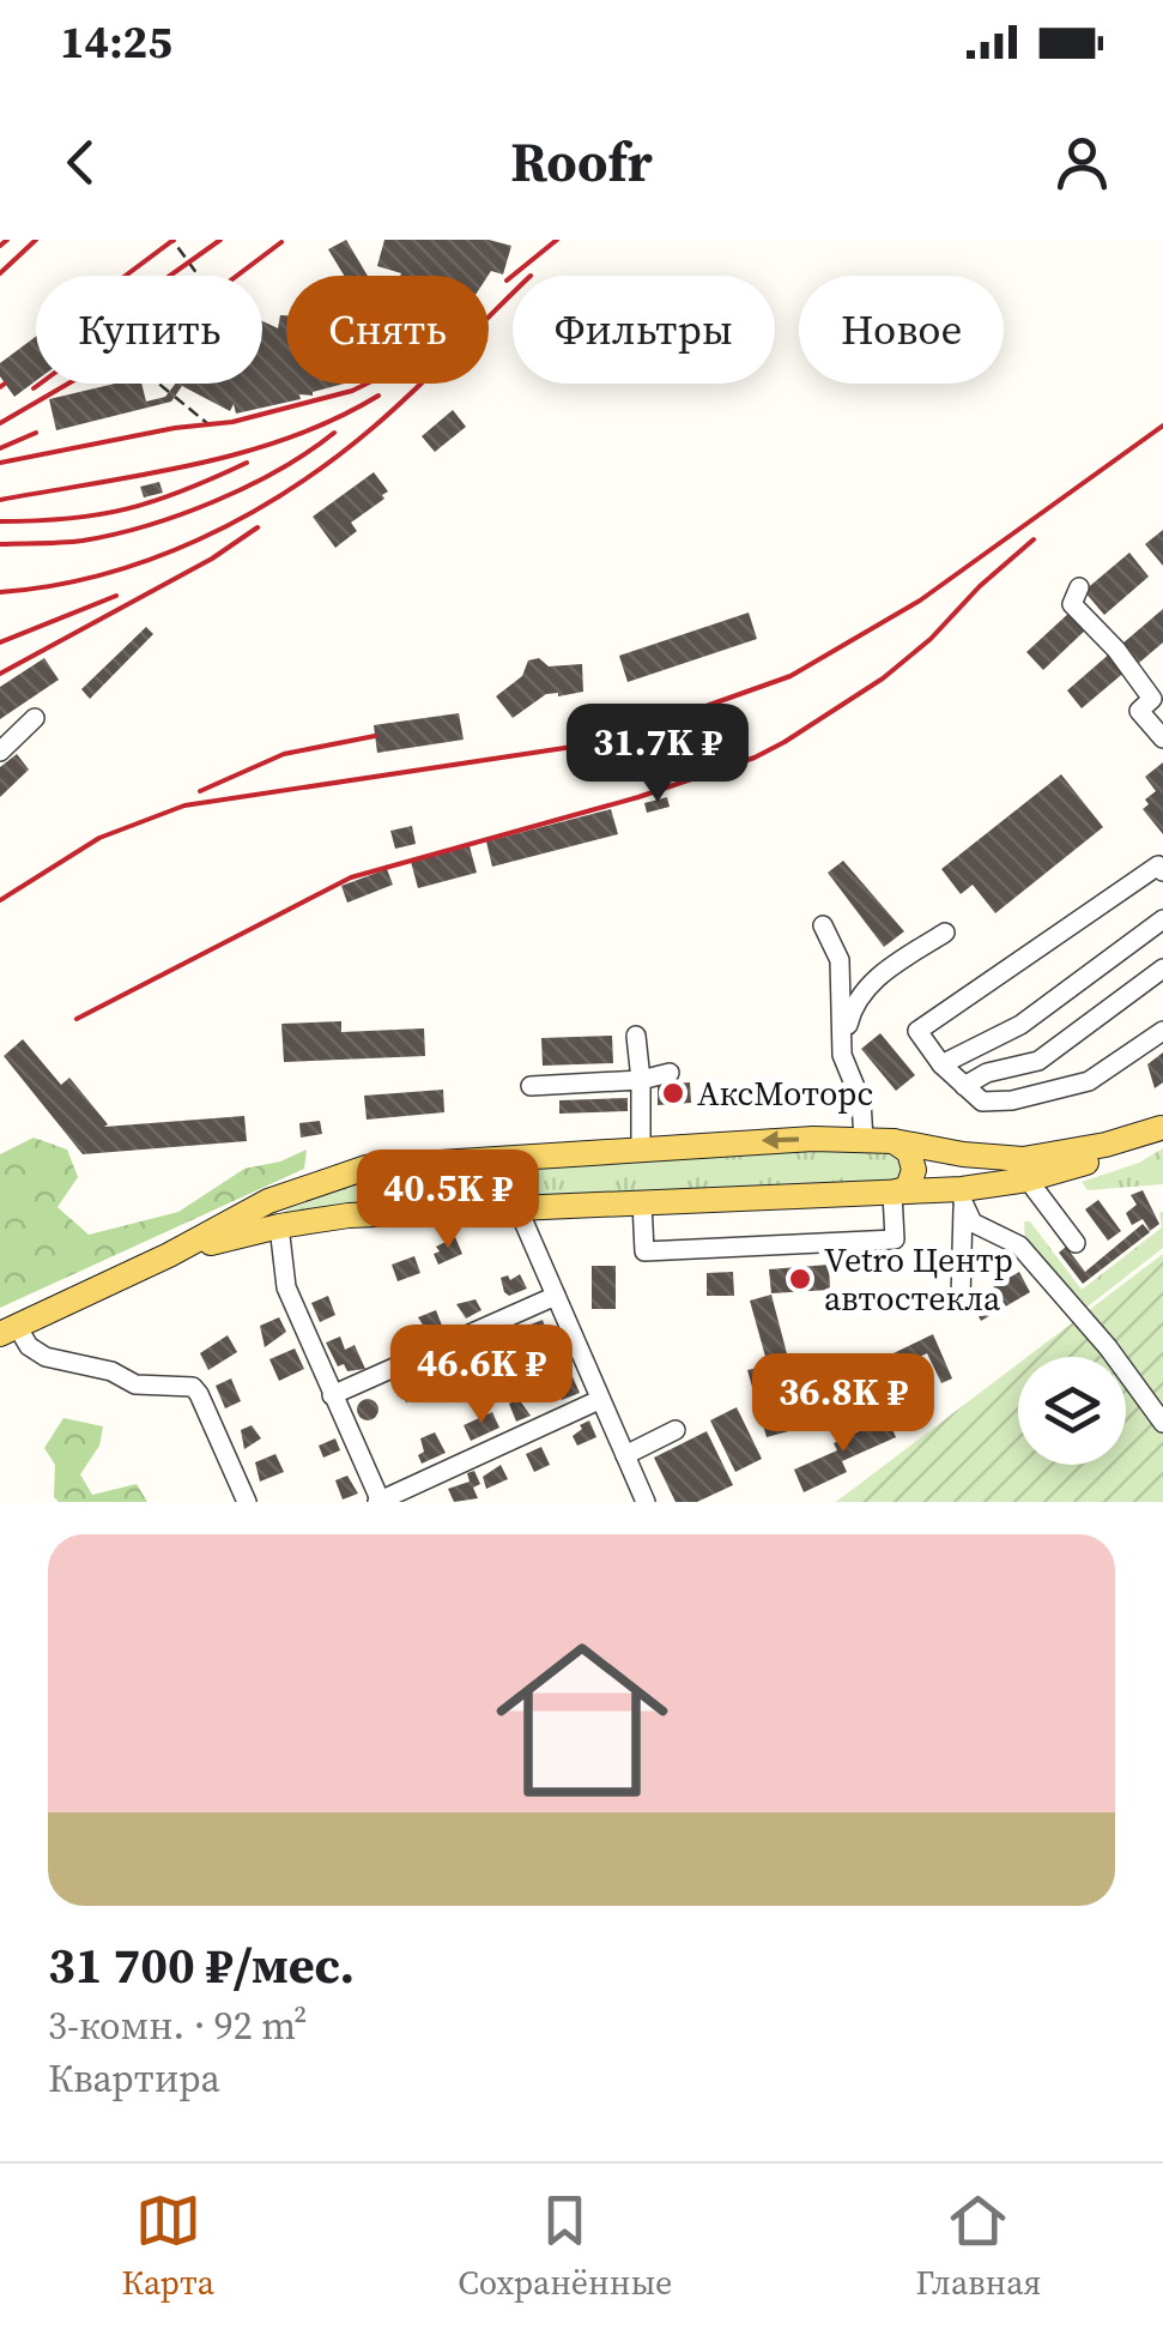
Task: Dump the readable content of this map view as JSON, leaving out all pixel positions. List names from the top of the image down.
{
  "places": ["АксМоторс", "Vetro Центр автостекла"],
  "page": {
    "status": "14:25",
    "header": "Roofr",
    "chip": [
      "Купить",
      "Снять",
      "Фильтры",
      "Новое"
    ],
    "price": [
      "31.7K ₽",
      "40.5K ₽",
      "46.6K ₽",
      "36.8K ₽"
    ],
    "list": [
      {
        "name": "31 700 ₽/мес.",
        "note": "3-комн. · 92 m² · Квартира"
      }
    ],
    "tabs": ["Карта", "Сохранённые", "Главная"]
  }
}
